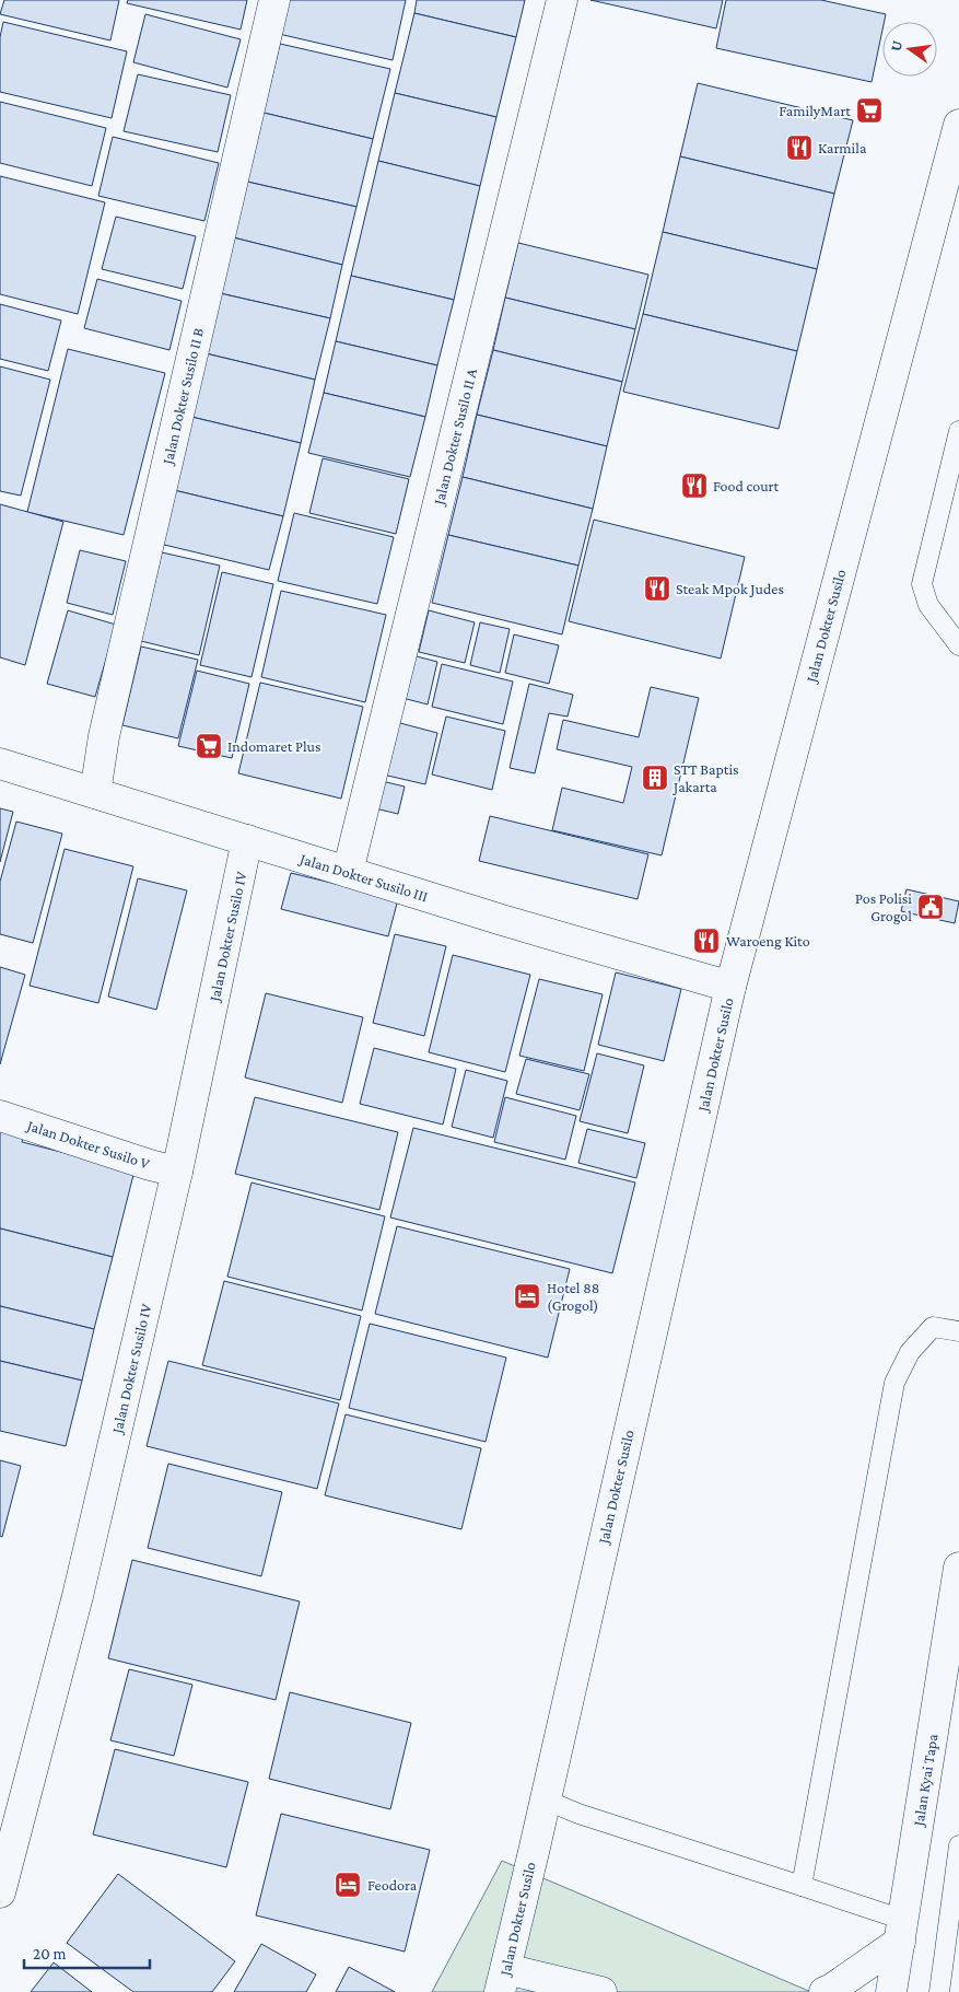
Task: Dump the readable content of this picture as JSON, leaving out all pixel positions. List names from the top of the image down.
{
  "streets": {
    "street": [
      "Jalan Dokter Susilo II B",
      "Jalan Dokter Susilo II A",
      "Jalan Dokter Susilo",
      "Jalan Dokter Susilo III",
      "Jalan Dokter Susilo IV",
      "Jalan Dokter Susilo V",
      "Jalan Kyai Tapa"
    ]
  },
  "crossings": [
    ["Jalan Dokter Susilo II B", "Jalan Dokter Susilo III"],
    ["Jalan Dokter Susilo II A", "Jalan Dokter Susilo III"],
    ["Jalan Dokter Susilo", "Jalan Dokter Susilo III"],
    ["Jalan Dokter Susilo III", "Jalan Dokter Susilo IV"],
    ["Jalan Dokter Susilo IV", "Jalan Dokter Susilo V"]
  ],
  "places": {
    "supermarket": ["FamilyMart", "Indomaret Plus"],
    "restaurant": [
      "Karmila",
      "Food court",
      "Steak Mpok Judes",
      "Waroeng Kito"
    ],
    "building": ["STT Baptis Jakarta"],
    "public building": ["Pos Polisi Grogol"],
    "hotel": ["Hotel 88 (Grogol)", "Feodora"]
  },
  "scale_bar": "20 m",
  "north": "left"
}
